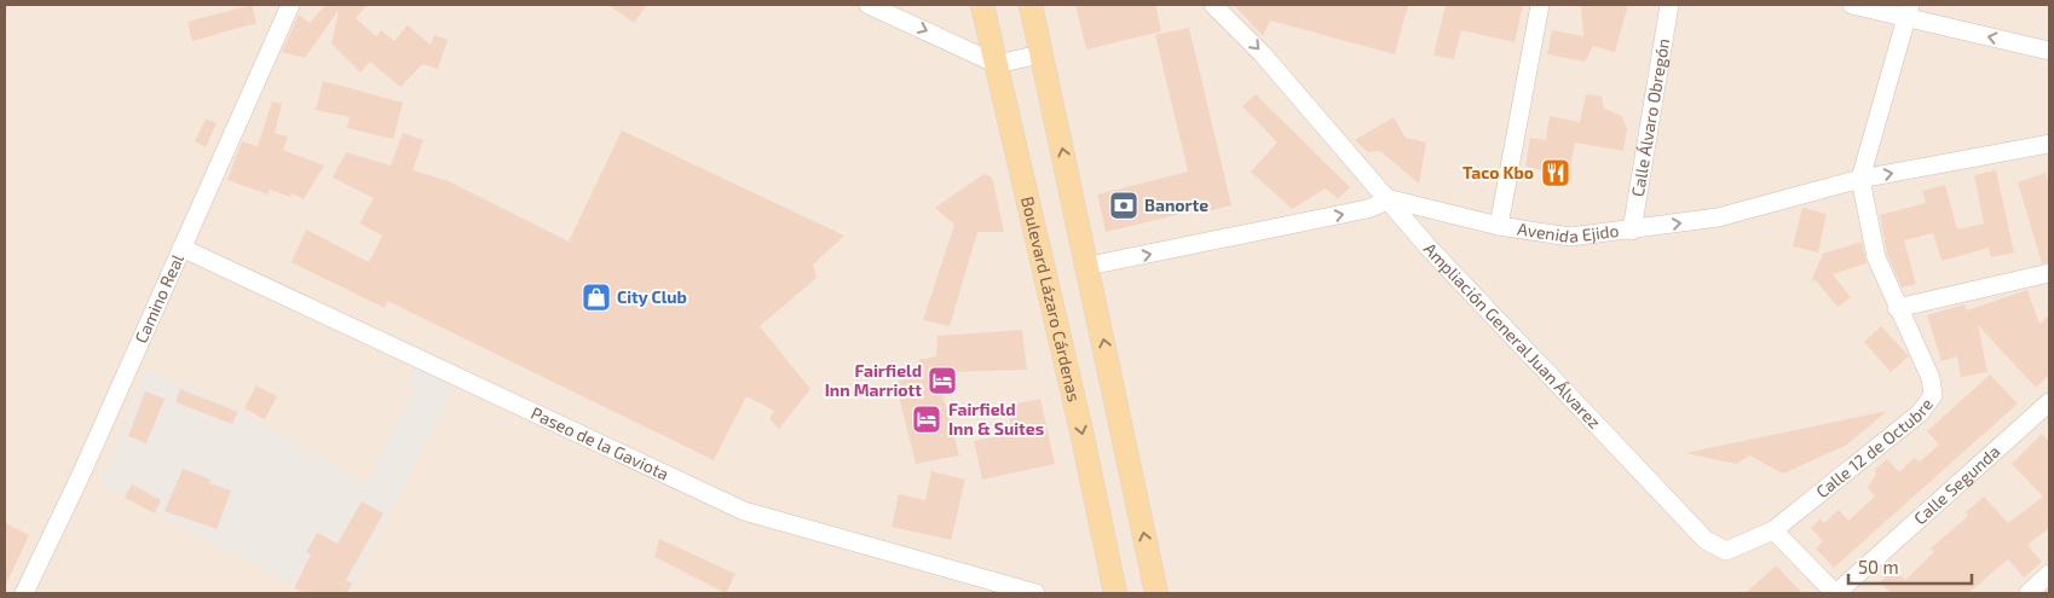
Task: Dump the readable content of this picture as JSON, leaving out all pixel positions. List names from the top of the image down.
{
  "streets": {
    "main road": ["Boulevard Lázaro Cárdenas"],
    "street": [
      "Calle Álvaro Obregón",
      "Avenida Ejido",
      "Camino Real",
      "Ampliación General Juan Álvarez",
      "Paseo de la Gaviota",
      "Calle 12 de Octubre",
      "Calle Segunda"
    ]
  },
  "crossings": [
    ["Calle Álvaro Obregón", "Avenida Ejido"],
    ["Avenida Ejido", "Ampliación General Juan Álvarez"],
    ["Avenida Ejido", "Calle 12 de Octubre"],
    ["Camino Real", "Paseo de la Gaviota"],
    ["Ampliación General Juan Álvarez", "Calle 12 de Octubre"]
  ],
  "places": {
    "restaurant": ["Taco Kbo"],
    "bank": ["Banorte"],
    "shop": ["City Club"],
    "hotel": ["Fairfield Inn Marriott", "Fairfield Inn & Suites"]
  },
  "scale_bar": "50 m"
}
